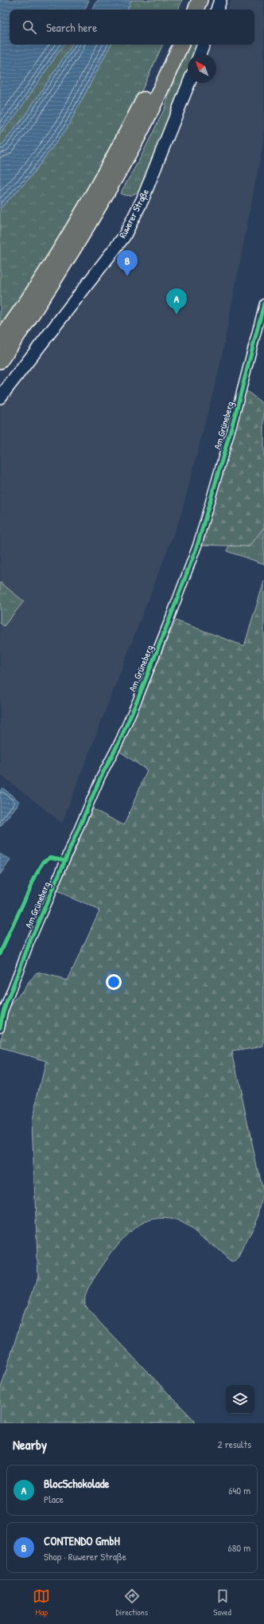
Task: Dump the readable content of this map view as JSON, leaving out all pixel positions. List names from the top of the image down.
{
  "streets": {
    "main road": ["Ruwerer Straße"],
    "street": ["Am Grüneberg"]
  },
  "north": "top left",
  "page": {
    "search": "Search here",
    "pins": ["B", "A"],
    "heading": ["Nearby", "2 results"],
    "list": [
      {
        "mark": "A",
        "name": "BlocSchokolade",
        "note": "Place",
        "value": "640 m"
      },
      {
        "mark": "B",
        "name": "CONTENDO GmbH",
        "note": "Shop · Ruwerer Straße",
        "value": "680 m"
      }
    ],
    "nav": ["Map", "Directions", "Saved"]
  }
}
